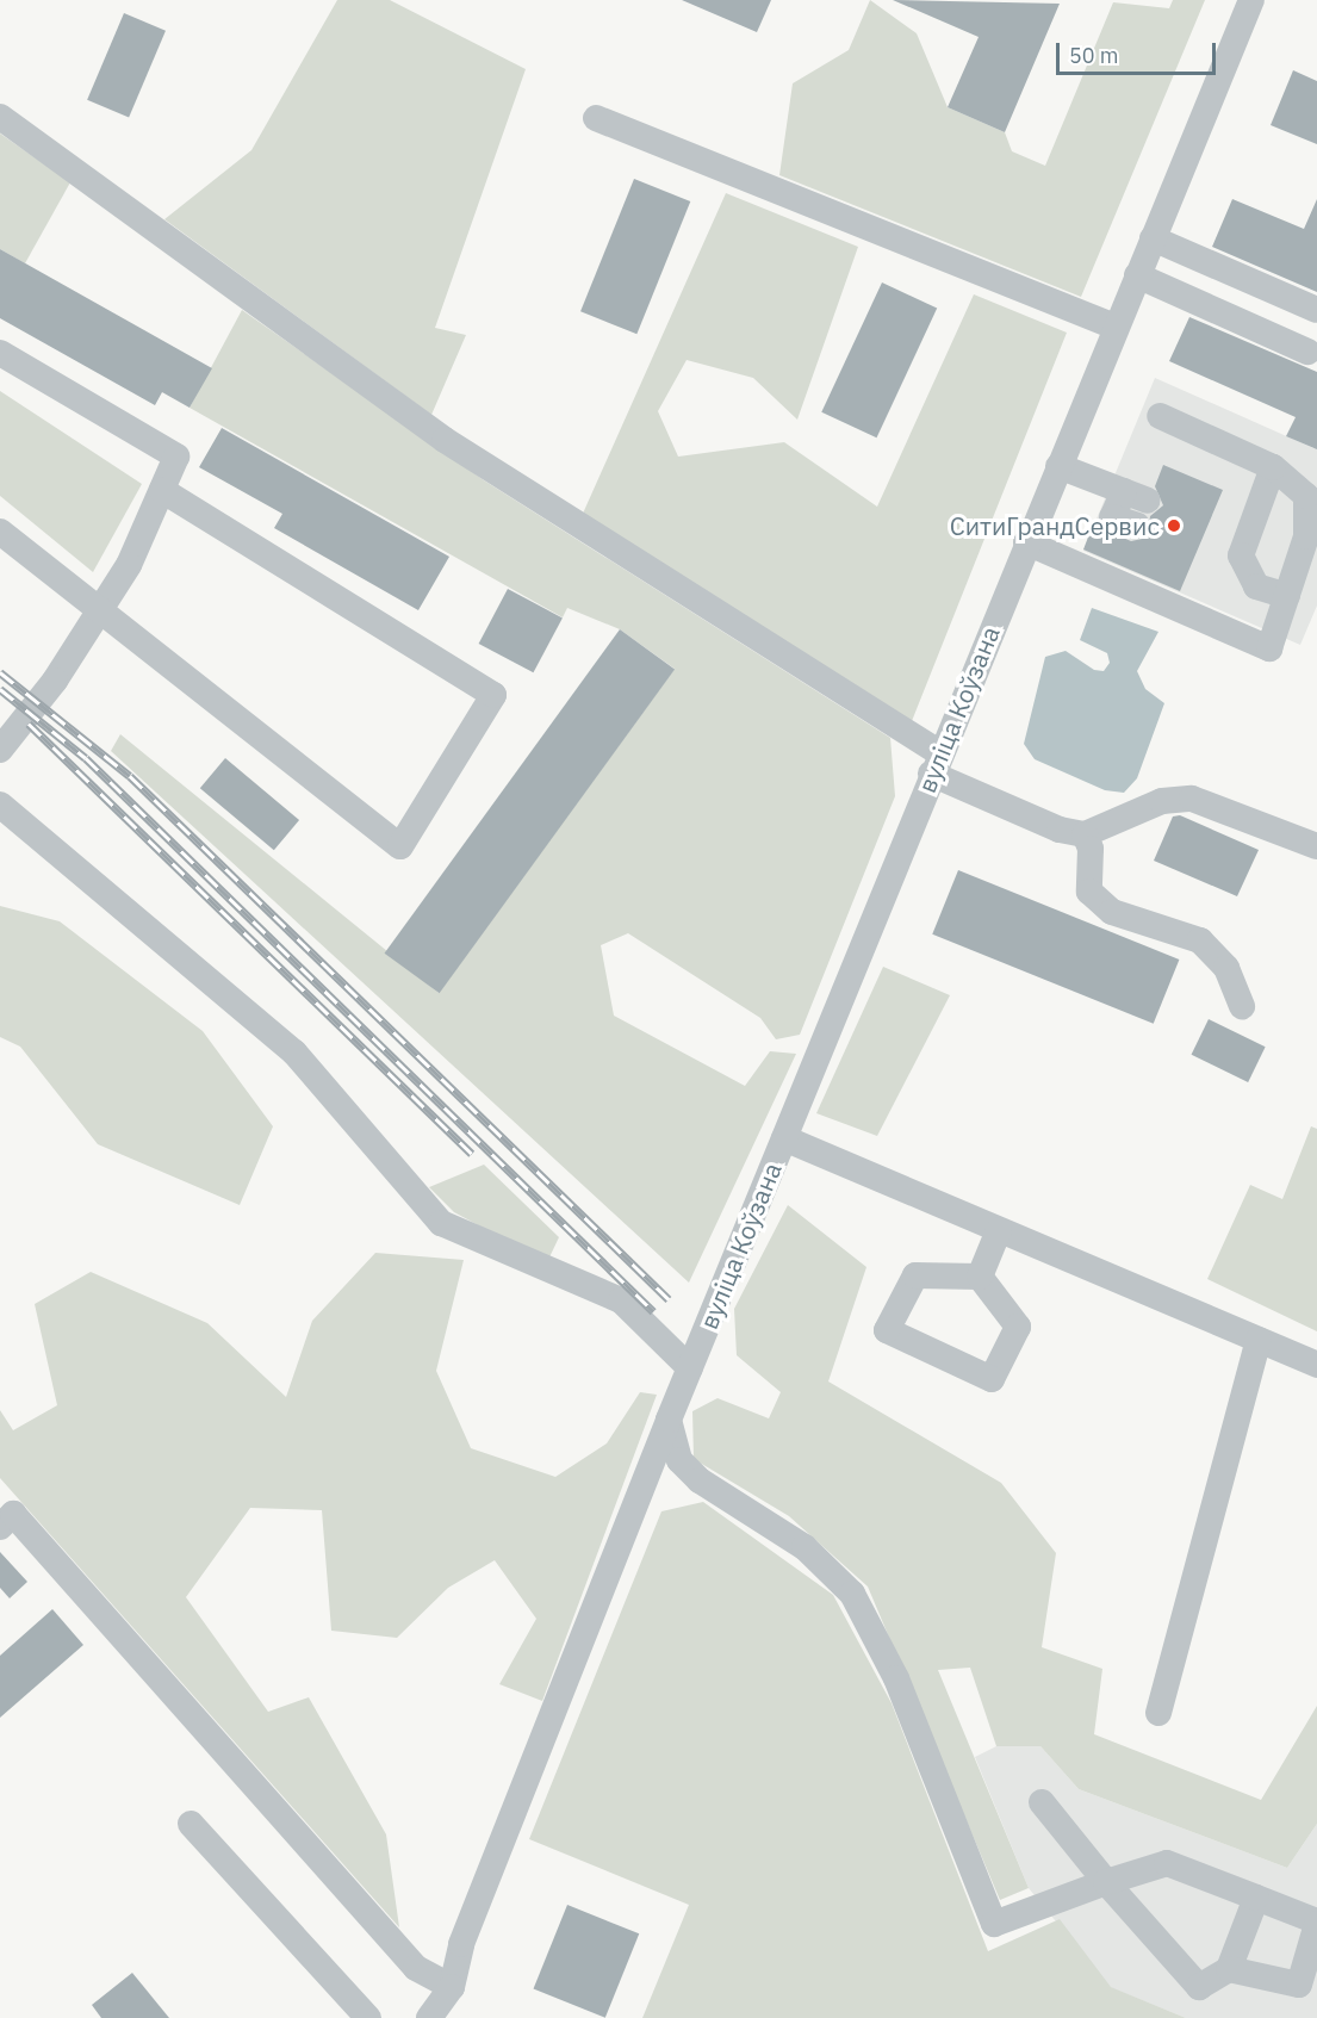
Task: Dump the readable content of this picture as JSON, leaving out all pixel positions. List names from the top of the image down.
{
  "streets": {
    "street": ["вуліца Коўзана"]
  },
  "places": ["СитиГрандСервис"],
  "scale_bar": "50 m"
}
